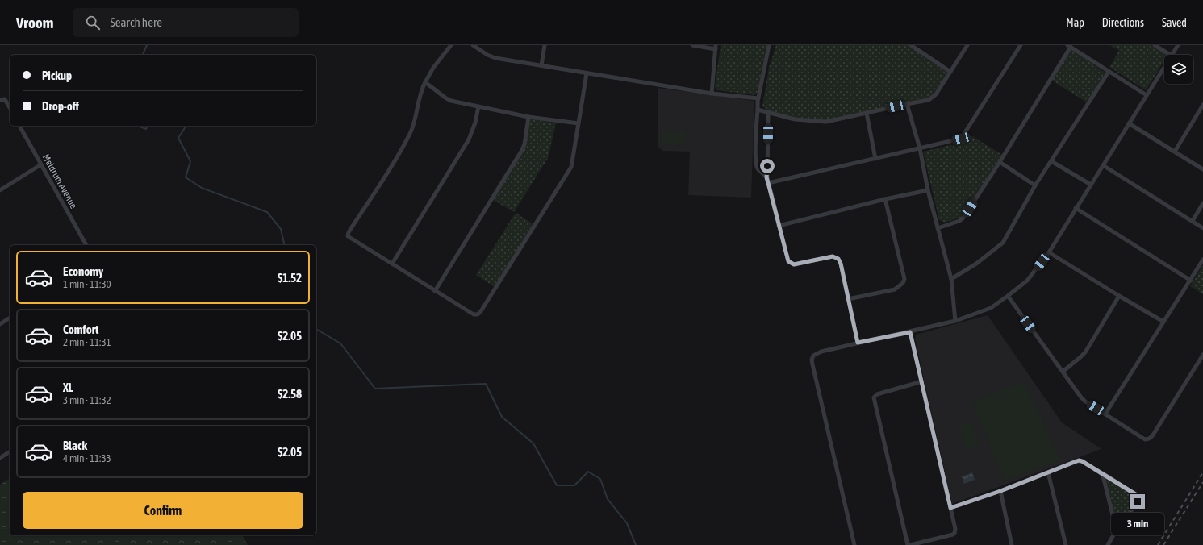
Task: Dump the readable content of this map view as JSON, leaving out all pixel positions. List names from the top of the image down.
{
  "streets": {
    "street": ["Meldrum Avenue"]
  },
  "page": {
    "header": "Vroom",
    "search": "Search here",
    "nav": ["Map", "Directions", "Saved"],
    "banner": ["Pickup", "Drop-off"],
    "list": [
      {
        "name": "Economy",
        "note": "1 min · 11:30",
        "value": "$1.52"
      },
      {
        "name": "Comfort",
        "note": "2 min · 11:31",
        "value": "$2.05"
      },
      {
        "name": "XL",
        "note": "3 min · 11:32",
        "value": "$2.58"
      },
      {
        "name": "Black",
        "note": "4 min · 11:33",
        "value": "$2.05"
      }
    ],
    "buttons": "Confirm",
    "bubble": "3 min"
  }
}
